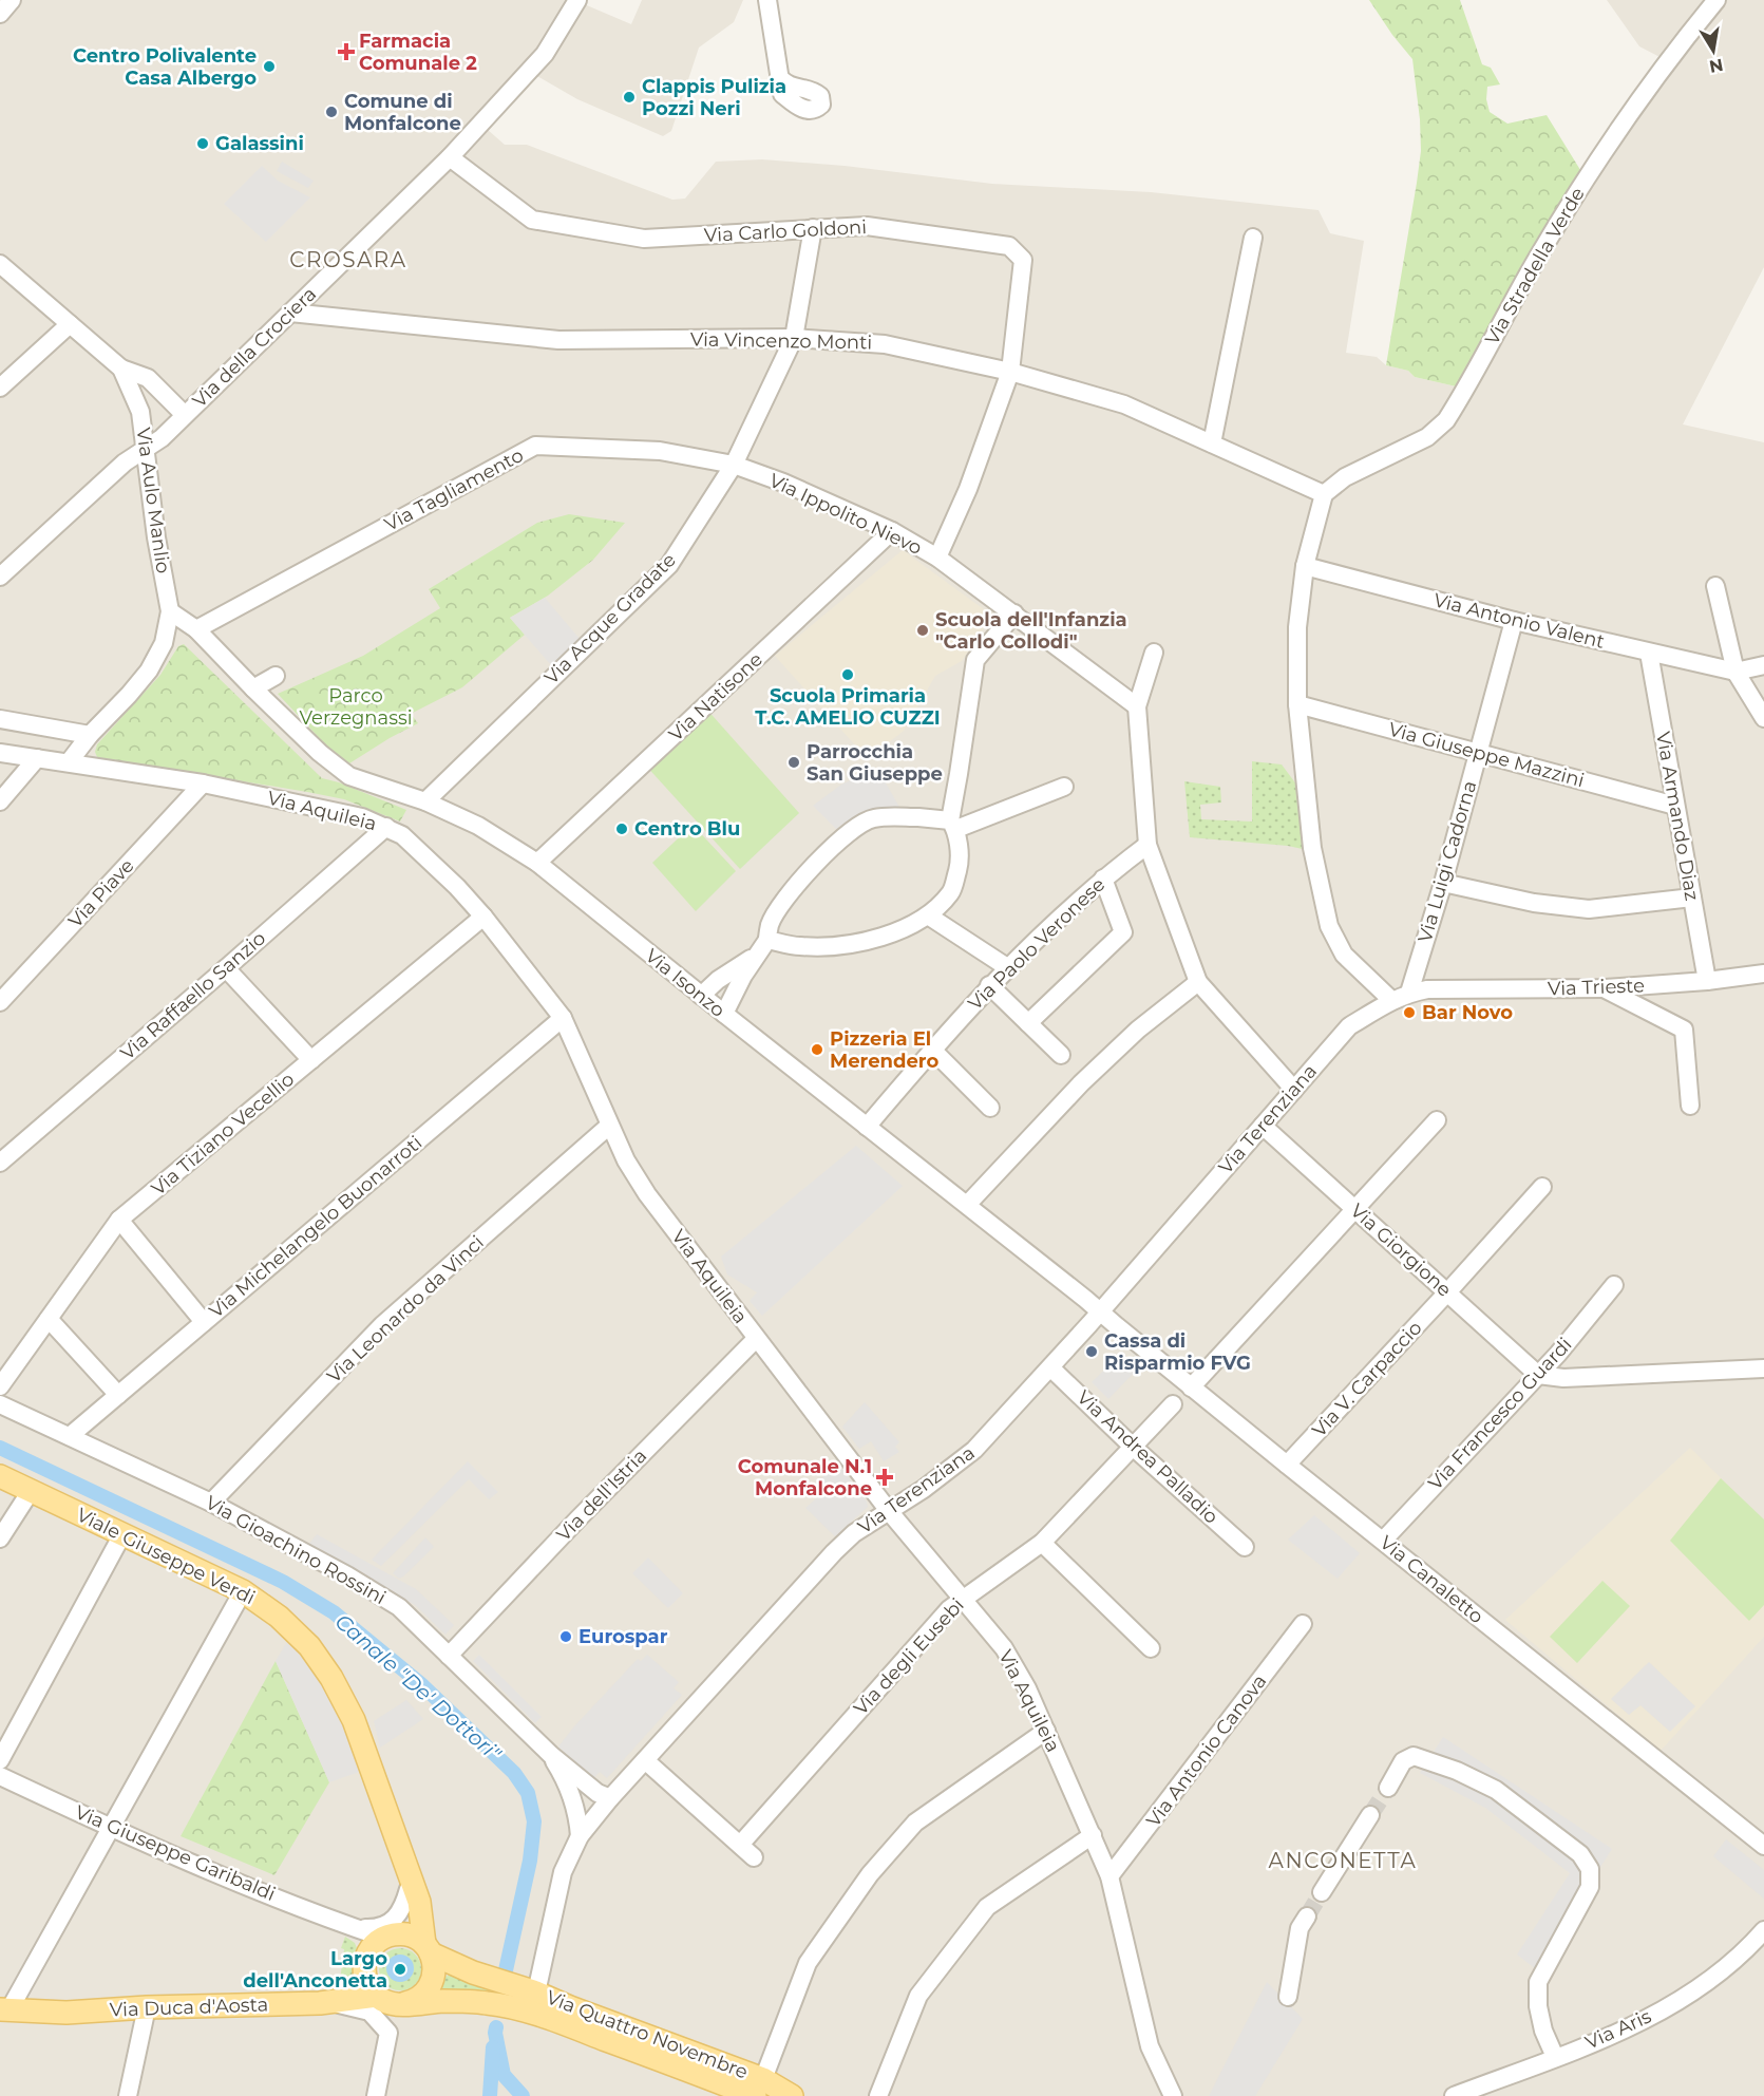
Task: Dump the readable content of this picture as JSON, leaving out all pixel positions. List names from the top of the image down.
{
  "streets": {
    "main road": ["Viale Giuseppe Verdi", "Via Duca d'Aosta", "Via Quattro Novembre"],
    "street": [
      "Via Carlo Goldoni",
      "Via Stradella Verde",
      "Via Vincenzo Monti",
      "Via della Crociera",
      "Via Tagliamento",
      "Via Aulo Manlio",
      "Via Ippolito Nievo",
      "Via Acque Gradate",
      "Via Antonio Valent",
      "Via Natisone",
      "Via Giuseppe Mazzini",
      "Via Aquileia",
      "Via Armando Diaz",
      "Via Luigi Cadorna",
      "Via Piave",
      "Via Paolo Veronese",
      "Via Isonzo",
      "Via Trieste",
      "Via Raffaello Sanzio",
      "Via Terenziana",
      "Via Tiziano Vecellio",
      "Via Michelangelo Buonarroti",
      "Via Giorgione",
      "Via Leonardo da Vinci",
      "Via V. Carpaccio",
      "Via Francesco Guardi",
      "Via Andrea Palladio",
      "Via dell'Istria",
      "Via Gioachino Rossini",
      "Via Canaletto",
      "Via degli Eusebi",
      "Via Antonio Canova",
      "Via Giuseppe Garibaldi",
      "Via Aris"
    ]
  },
  "crossings": [
    ["Via Carlo Goldoni", "Via Vincenzo Monti"],
    ["Via Carlo Goldoni", "Via della Crociera"],
    ["Via Carlo Goldoni", "Via Acque Gradate"],
    ["Via Stradella Verde", "Via Vincenzo Monti"],
    ["Via Vincenzo Monti", "Via della Crociera"],
    ["Via Vincenzo Monti", "Via Acque Gradate"],
    ["Via della Crociera", "Via Aulo Manlio"],
    ["Via Tagliamento", "Via Ippolito Nievo"],
    ["Via Tagliamento", "Via Acque Gradate"],
    ["Via Tagliamento", "Via Isonzo"],
    ["Via Aulo Manlio", "Via Aquileia"],
    ["Via Aulo Manlio", "Via Isonzo"],
    ["Via Ippolito Nievo", "Via Acque Gradate"],
    ["Via Ippolito Nievo", "Via Natisone"],
    ["Via Acque Gradate", "Via Isonzo"],
    ["Via Antonio Valent", "Via Armando Diaz"],
    ["Via Antonio Valent", "Via Luigi Cadorna"],
    ["Via Natisone", "Via Isonzo"],
    ["Via Giuseppe Mazzini", "Via Armando Diaz"],
    ["Via Giuseppe Mazzini", "Via Luigi Cadorna"],
    ["Via Aquileia", "Via Piave"],
    ["Via Aquileia", "Via Raffaello Sanzio"],
    ["Via Aquileia", "Via Terenziana"],
    ["Via Aquileia", "Via Tiziano Vecellio"],
    ["Via Aquileia", "Via Michelangelo Buonarroti"],
    ["Via Aquileia", "Via Leonardo da Vinci"],
    ["Via Aquileia", "Via dell'Istria"],
    ["Via Aquileia", "Via degli Eusebi"],
    ["Via Aquileia", "Via Antonio Canova"],
    ["Via Armando Diaz", "Via Trieste"],
    ["Via Luigi Cadorna", "Via Terenziana"],
    ["Via Paolo Veronese", "Via Isonzo"],
    ["Via Isonzo", "Via Terenziana"],
    ["Via Isonzo", "Via Canaletto"],
    ["Via Trieste", "Via Terenziana"],
    ["Via Terenziana", "Via Giorgione"],
    ["Via Terenziana", "Via Andrea Palladio"],
    ["Via Terenziana", "Via Gioachino Rossini"],
    ["Via Terenziana", "Via Canaletto"],
    ["Via Terenziana", "Via Quattro Novembre"],
    ["Via Michelangelo Buonarroti", "Via Gioachino Rossini"],
    ["Via Giorgione", "Via V. Carpaccio"],
    ["Via Giorgione", "Via Francesco Guardi"],
    ["Via Leonardo da Vinci", "Via Gioachino Rossini"],
    ["Via V. Carpaccio", "Via Canaletto"],
    ["Via Francesco Guardi", "Via Canaletto"],
    ["Via Andrea Palladio", "Via degli Eusebi"],
    ["Via dell'Istria", "Via Gioachino Rossini"]
  ],
  "districts": ["CROSARA", "ANCONETTA"],
  "water": ["Canale \"De' Dottori\""],
  "parks": ["Parco Verzegnassi"],
  "places": {
    "health": ["Farmacia Comunale 2", "Comunale N.1 Monfalcone"],
    "other": [
      "Centro Polivalente Casa Albergo",
      "Clappis Pulizia Pozzi Neri",
      "Comune di Monfalcone",
      "Galassini",
      "Scuola dell'Infanzia \"Carlo Collodi\"",
      "Scuola Primaria T.C. AMELIO CUZZI",
      "Parrocchia San Giuseppe",
      "Centro Blu",
      "Bar Novo",
      "Pizzeria El Merendero",
      "Cassa di Risparmio FVG",
      "Eurospar",
      "Largo dell'Anconetta"
    ]
  },
  "north": "bottom"
}
